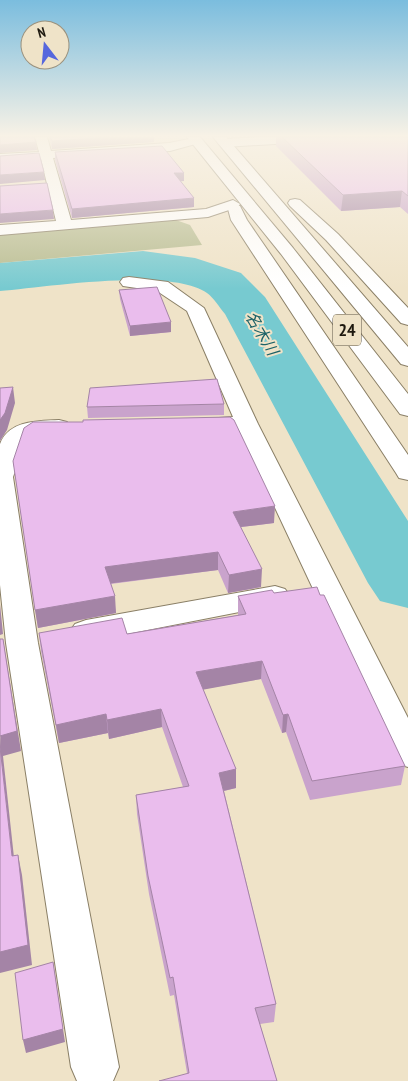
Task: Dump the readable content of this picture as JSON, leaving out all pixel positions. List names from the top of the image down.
{
  "streets": {
    "main road": ["24"]
  },
  "water": ["名木川"],
  "north": "top"
}
